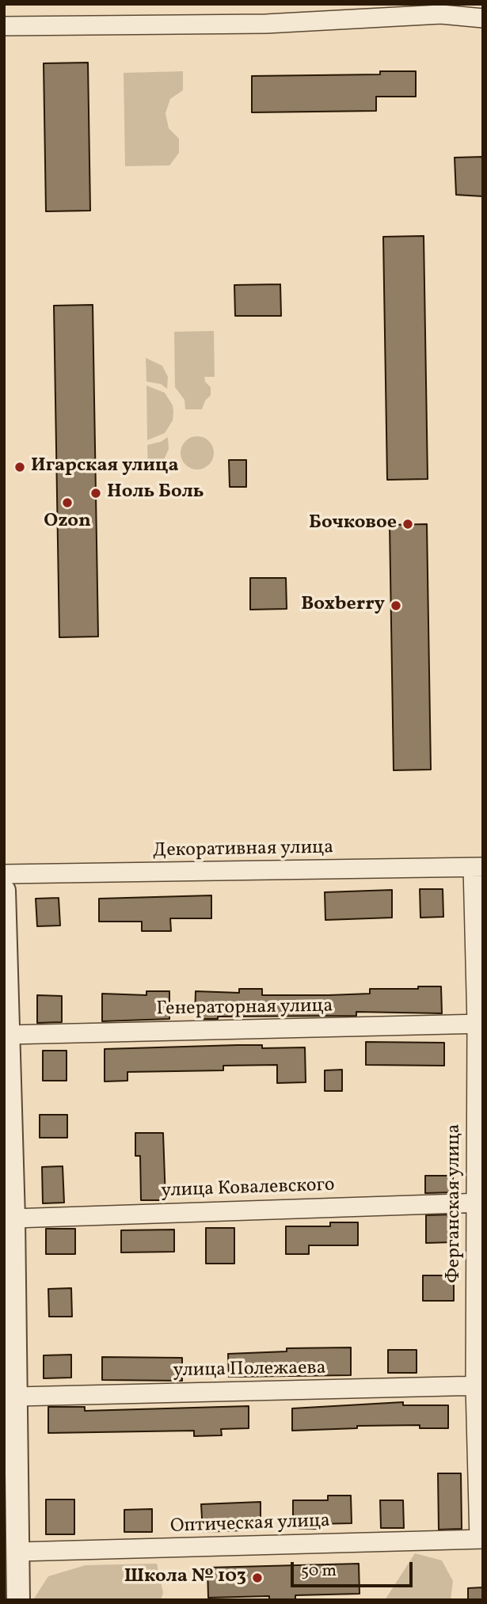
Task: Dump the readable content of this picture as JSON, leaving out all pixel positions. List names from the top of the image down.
{
  "streets": {
    "street": [
      "Декоративная улица",
      "Генераторная улица",
      "улица Ковалевского",
      "Ферганская улица",
      "улица Полежаева",
      "Оптическая улица"
    ]
  },
  "crossings": [
    ["Декоративная улица", "Ферганская улица"],
    ["Генераторная улица", "Ферганская улица"],
    ["улица Ковалевского", "Ферганская улица"],
    ["Ферганская улица", "улица Полежаева"],
    ["Ферганская улица", "Оптическая улица"]
  ],
  "places": [
    "Игарская улица",
    "Ноль Боль",
    "Ozon",
    "Бочковое",
    "Boxberry",
    "Школа № 103"
  ],
  "scale_bar": "50 m"
}
